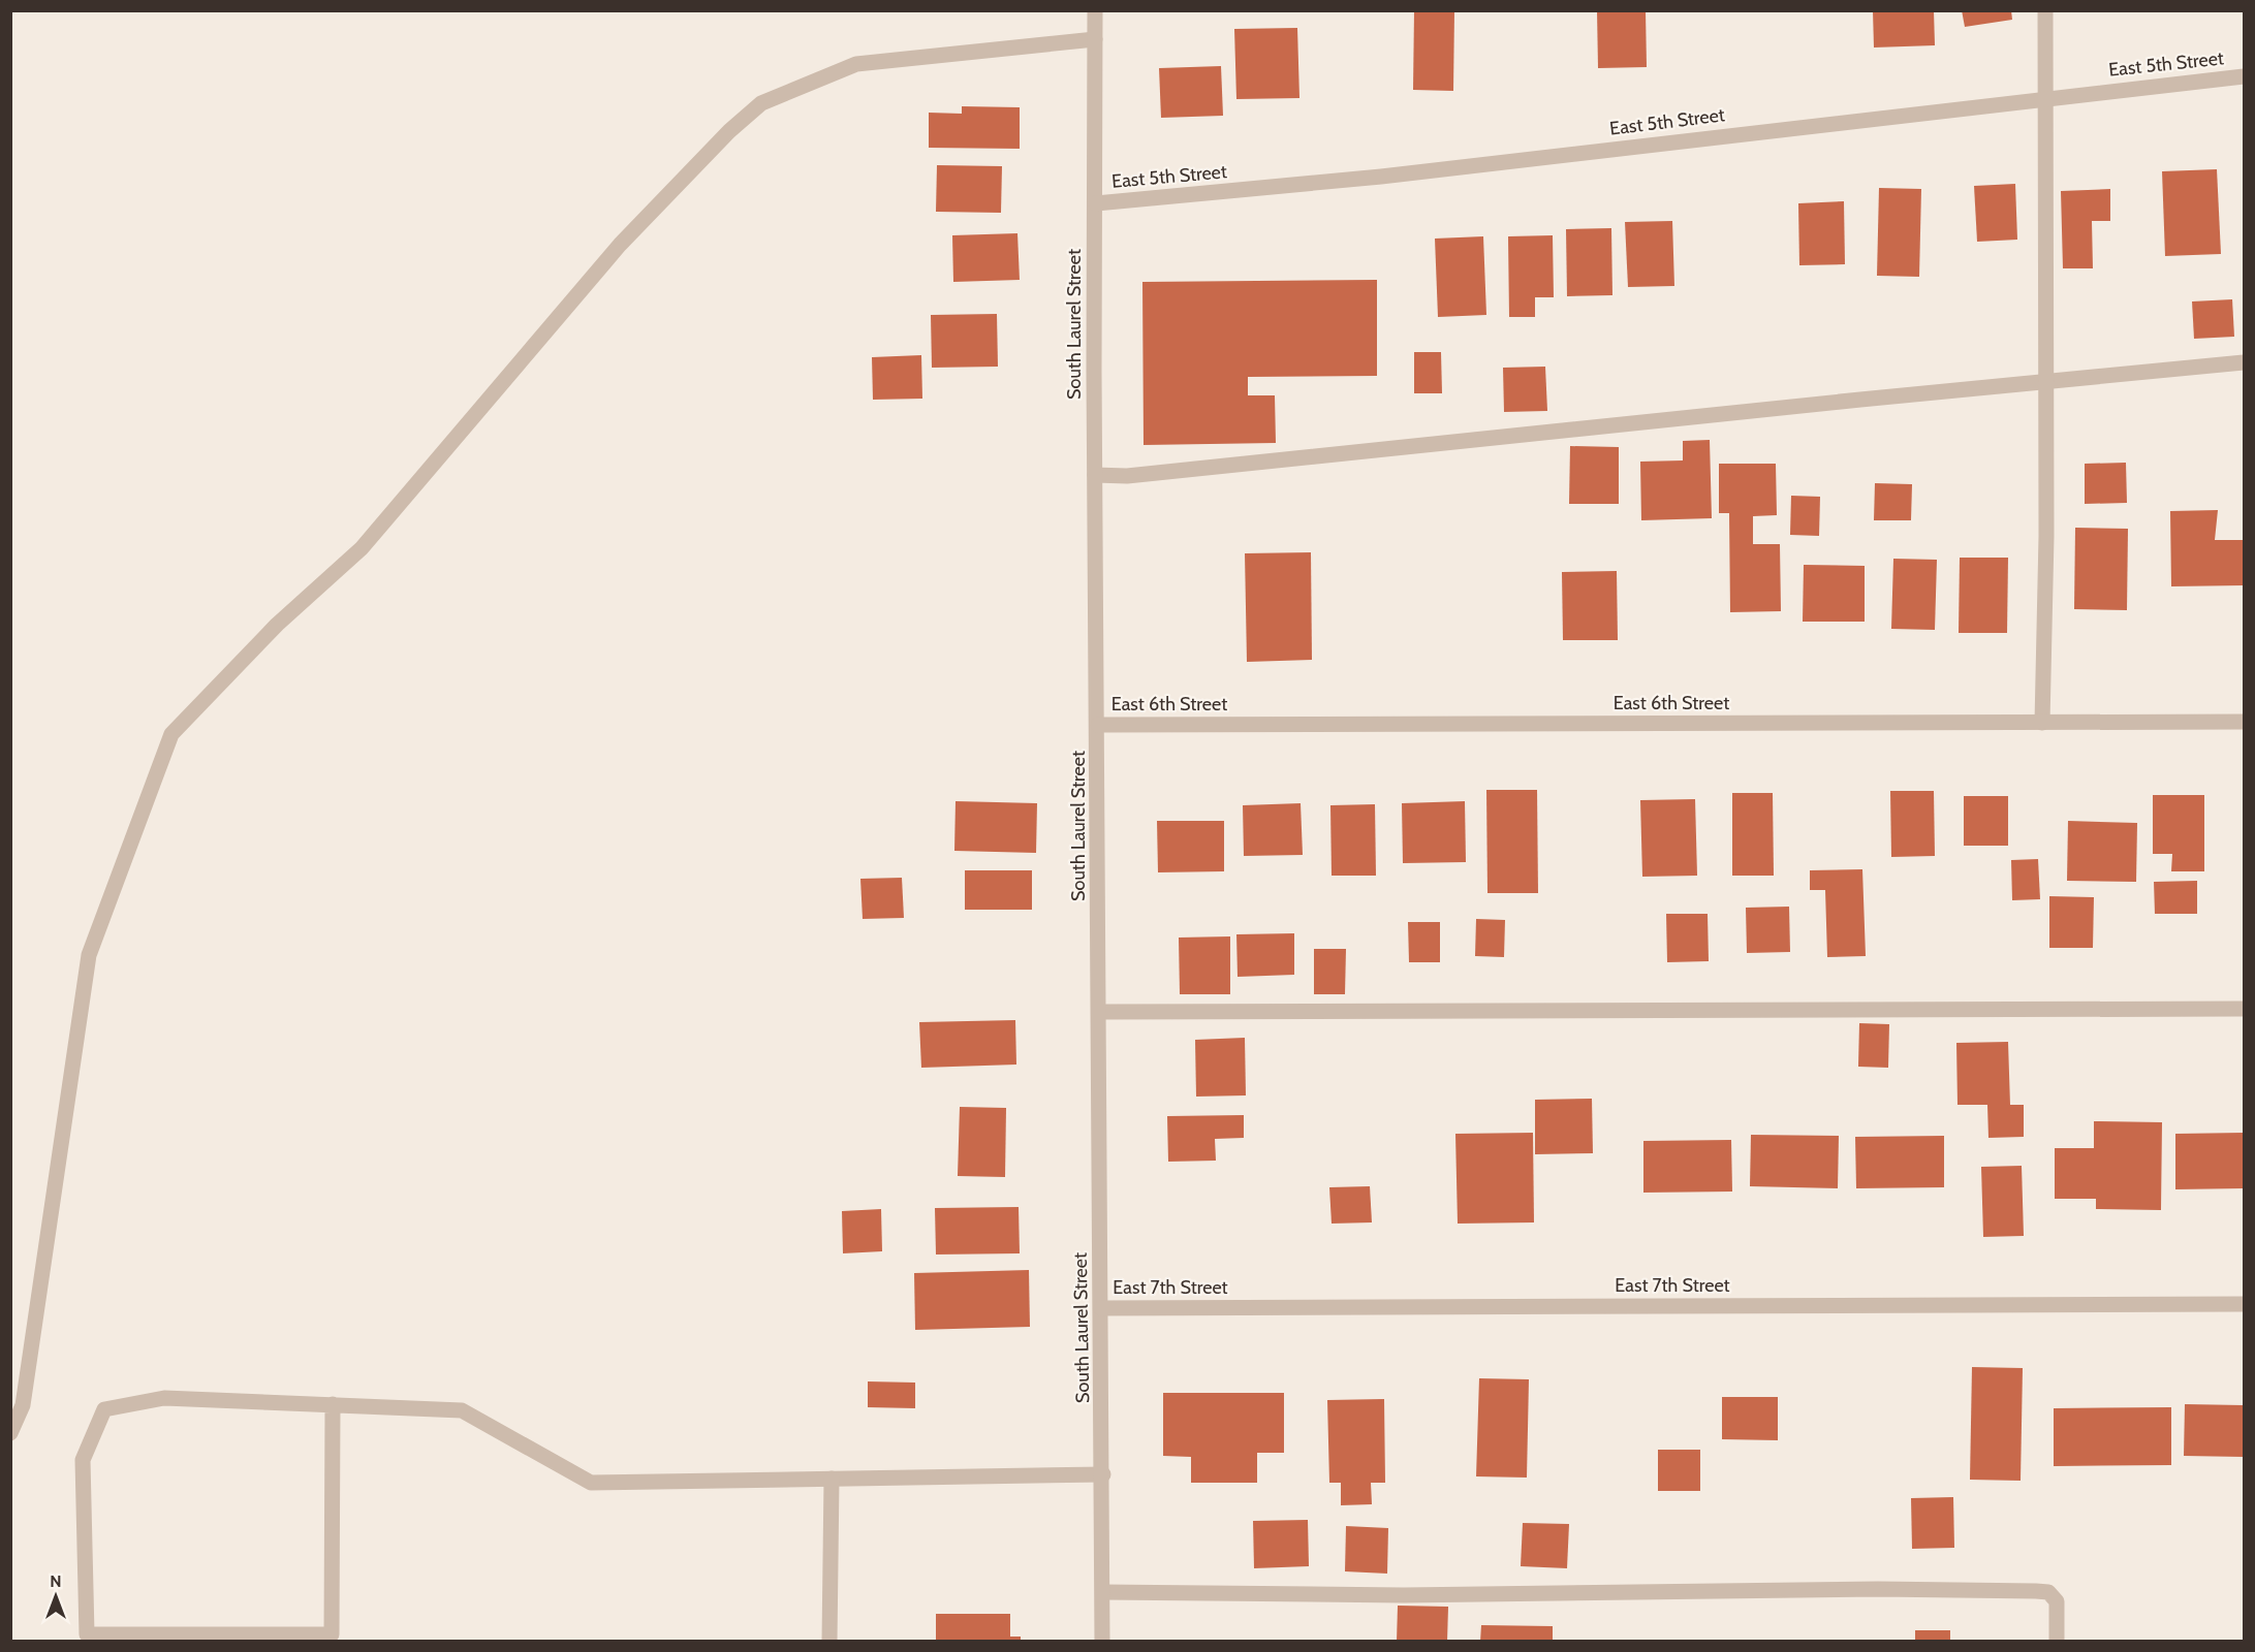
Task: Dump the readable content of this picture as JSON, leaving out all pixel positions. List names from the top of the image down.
{
  "streets": {
    "street": [
      "East 5th Street",
      "South Laurel Street",
      "East 6th Street",
      "East 7th Street"
    ]
  },
  "crossings": [
    ["East 5th Street", "South Laurel Street"],
    ["South Laurel Street", "East 6th Street"],
    ["South Laurel Street", "East 7th Street"]
  ],
  "north": "top"
}
